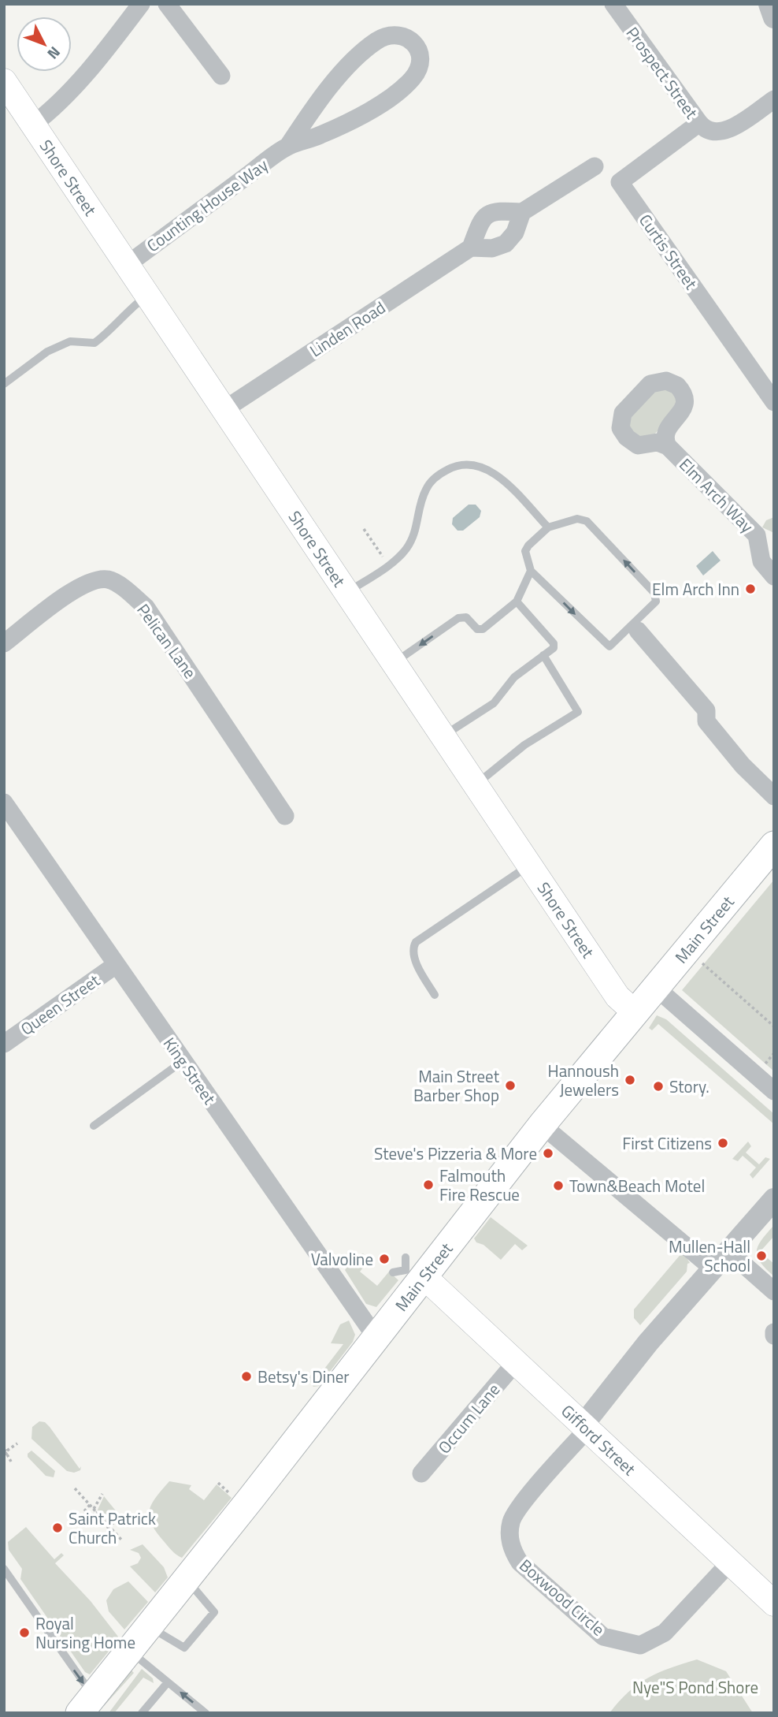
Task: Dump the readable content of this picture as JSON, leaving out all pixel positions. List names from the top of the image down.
{
  "streets": {
    "main road": ["Shore Street", "Main Street", "Gifford Street"],
    "street": [
      "Prospect Street",
      "Counting House Way",
      "Curtis Street",
      "Linden Road",
      "Elm Arch Way",
      "Pelican Lane",
      "Queen Street",
      "King Street",
      "Occum Lane",
      "Boxwood Circle"
    ]
  },
  "crossings": [
    ["Prospect Street", "Curtis Street"],
    ["Shore Street", "Counting House Way"],
    ["Shore Street", "Linden Road"],
    ["Shore Street", "Main Street"],
    ["Main Street", "King Street"],
    ["Main Street", "Gifford Street"],
    ["Queen Street", "King Street"],
    ["Occum Lane", "Gifford Street"],
    ["Gifford Street", "Boxwood Circle"]
  ],
  "parks": ["Nye\"S Pond Shore"],
  "places": [
    "Elm Arch Inn",
    "Hannoush Jewelers",
    "Main Street Barber Shop",
    "Story.",
    "First Citizens",
    "Steve's Pizzeria & More",
    "Falmouth Fire Rescue",
    "Town&Beach Motel",
    "Mullen-Hall School",
    "Valvoline",
    "Betsy's Diner",
    "Saint Patrick Church",
    "Royal Nursing Home"
  ],
  "north": "bottom right"
}
